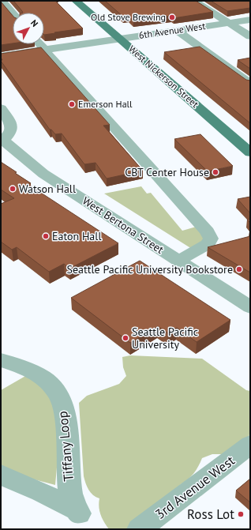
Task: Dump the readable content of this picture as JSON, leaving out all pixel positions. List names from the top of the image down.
{
  "streets": {
    "main road": ["West Nickerson Street"],
    "street": [
      "6th Avenue West",
      "West Bertona Street",
      "Tiffany Loop",
      "3rd Avenue West"
    ]
  },
  "crossings": [
    ["6th Avenue West", "West Nickerson Street"]
  ],
  "places": [
    "Old Stove Brewing",
    "Emerson Hall",
    "CBT Center House",
    "Watson Hall",
    "Eaton Hall",
    "Seattle Pacific University Bookstore",
    "Seattle Pacific University",
    "Ross Lot"
  ],
  "north": "top right"
}
